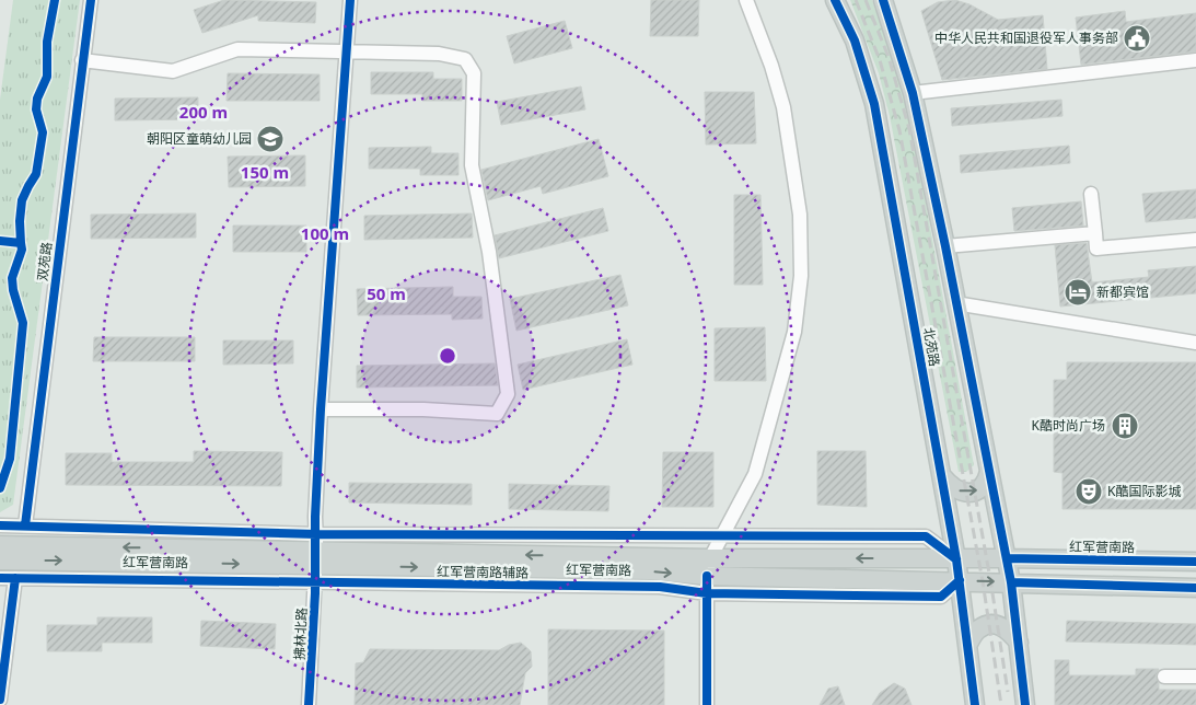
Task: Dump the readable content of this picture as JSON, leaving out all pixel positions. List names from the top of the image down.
{
  "streets": {
    "main road": ["北苑路", "红军营南路"],
    "street": ["双苑路", "拂林北路"],
    "cycle path": ["红军营南路辅路"]
  },
  "crossings": [
    ["北苑路", "红军营南路"],
    ["红军营南路", "拂林北路"]
  ],
  "places": {
    "public building": ["中华人民共和国退役军人事务部"],
    "school or university": ["朝阳区童萌幼儿园"],
    "hotel": ["新都宾馆"],
    "building": ["K酷时尚广场"],
    "theatre": ["K酷国际影城"]
  },
  "rings": [
    "200 m",
    "150 m",
    "100 m",
    "50 m"
  ]
}
